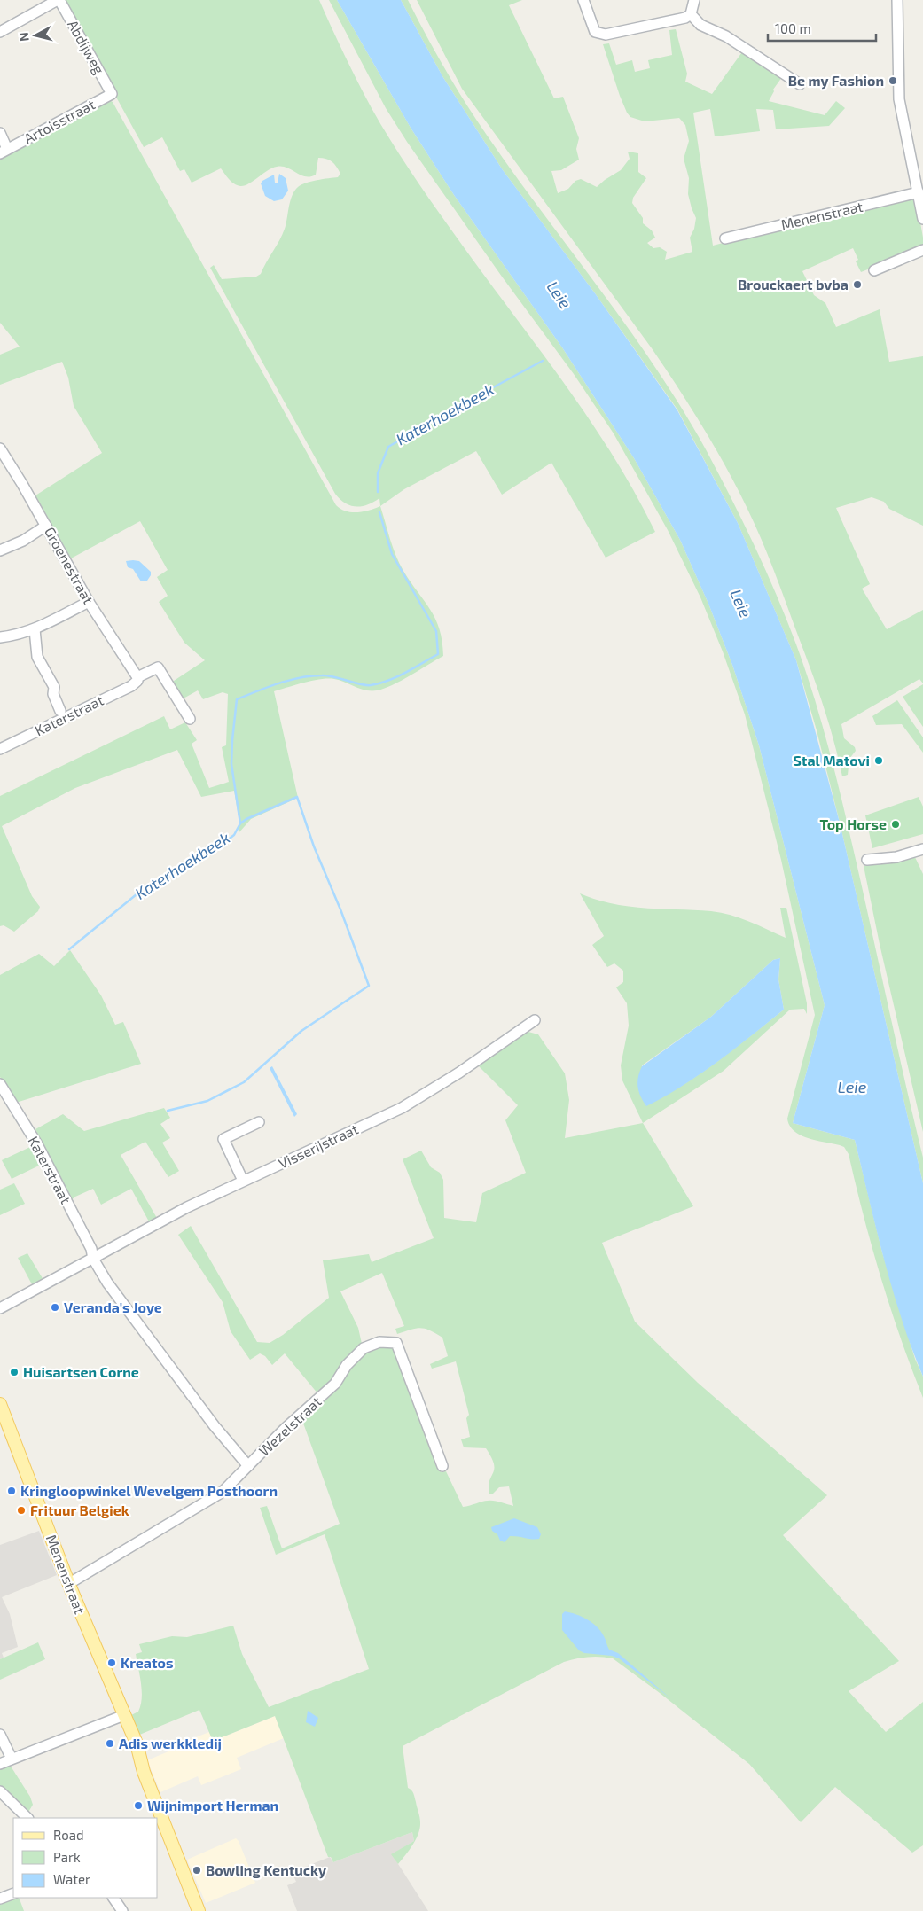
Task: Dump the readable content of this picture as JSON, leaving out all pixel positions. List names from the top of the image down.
{
  "streets": {
    "main road": ["Menenstraat"],
    "street": [
      "Abdijweg",
      "Artoisstraat",
      "Groenestraat",
      "Katerstraat",
      "Visserijstraat",
      "Wezelstraat"
    ]
  },
  "crossings": [
    ["Abdijweg", "Artoisstraat"],
    ["Menenstraat", "Wezelstraat"],
    ["Groenestraat", "Katerstraat"],
    ["Katerstraat", "Visserijstraat"]
  ],
  "water": ["Leie", "Katerhoekbeek"],
  "places": [
    "Be my Fashion",
    "Brouckaert bvba",
    "Stal Matovi",
    "Top Horse",
    "Veranda's Joye",
    "Huisartsen Corne",
    "Kringloopwinkel Wevelgem Posthoorn",
    "Frituur Belgiek",
    "Kreatos",
    "Adis werkkledij",
    "Wijnimport Herman",
    "Bowling Kentucky"
  ],
  "legend": ["Road", "Park", "Water"],
  "scale_bar": "100 m",
  "north": "left"
}
